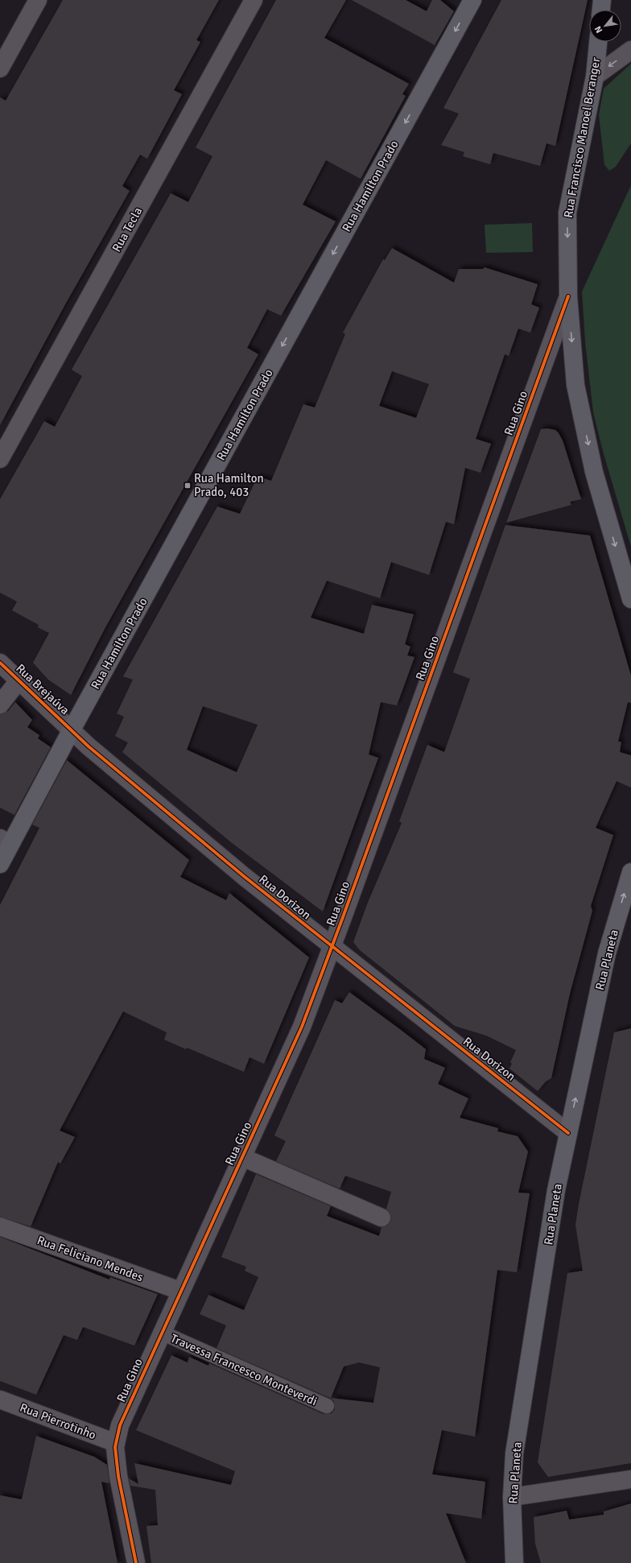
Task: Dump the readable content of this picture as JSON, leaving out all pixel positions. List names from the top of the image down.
{
  "streets": {
    "main road": ["Rua Francisco Manoel Beranger", "Rua Hamilton Prado", "Rua Planeta"],
    "street": [
      "Rua Tecla",
      "Rua Gino",
      "Rua Brejaúva",
      "Rua Dorizon",
      "Rua Feliciano Mendes",
      "Rua Pierrotinho"
    ],
    "lane": ["Travessa Francesco Monteverdi"]
  },
  "crossings": [
    ["Rua Francisco Manoel Beranger", "Rua Gino"],
    ["Rua Hamilton Prado", "Rua Brejaúva"],
    ["Rua Hamilton Prado", "Rua Dorizon"],
    ["Rua Gino", "Rua Dorizon"],
    ["Rua Gino", "Rua Feliciano Mendes"],
    ["Rua Gino", "Travessa Francesco Monteverdi"],
    ["Rua Gino", "Rua Pierrotinho"],
    ["Rua Brejaúva", "Rua Dorizon"],
    ["Rua Dorizon", "Rua Planeta"]
  ],
  "one_way": ["Rua Francisco Manoel Beranger", "Rua Hamilton Prado", "Rua Planeta"],
  "places": {
    "transit": ["Rua Hamilton Prado, 403"]
  },
  "north": "bottom left"
}
